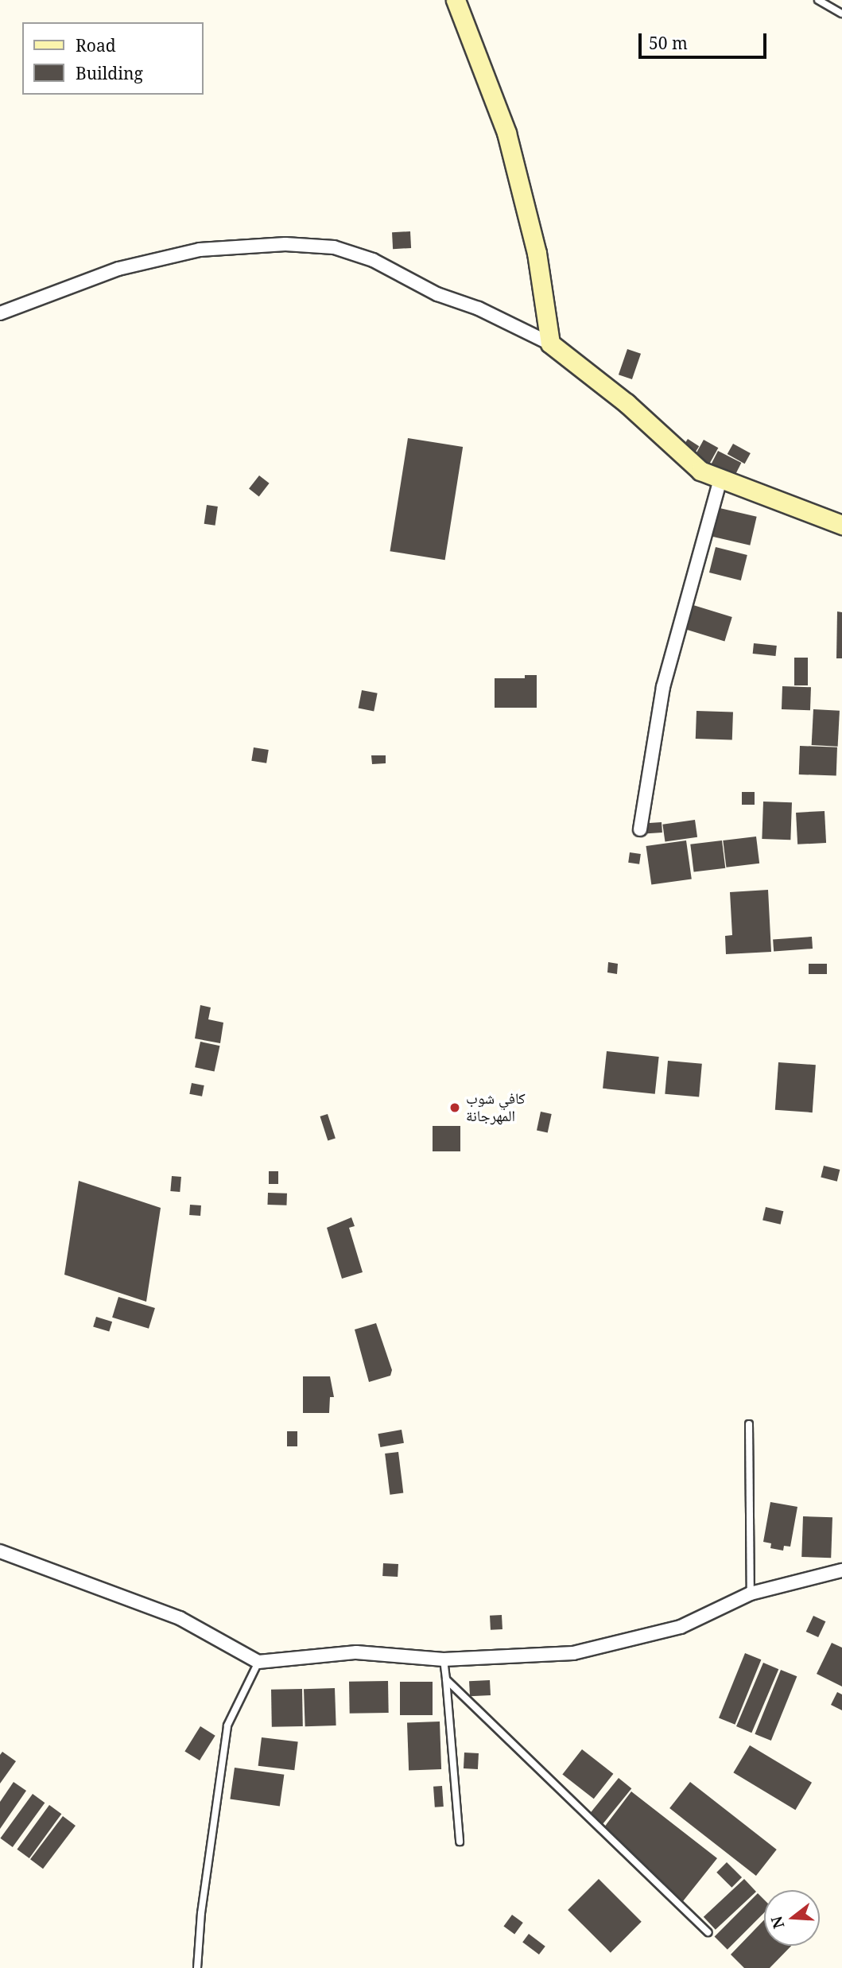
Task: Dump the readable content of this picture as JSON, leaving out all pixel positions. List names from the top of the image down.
{
  "places": ["كافي شوب المهرجانة"],
  "legend": ["Road", "Building"],
  "scale_bar": "50 m",
  "north": "left"
}
